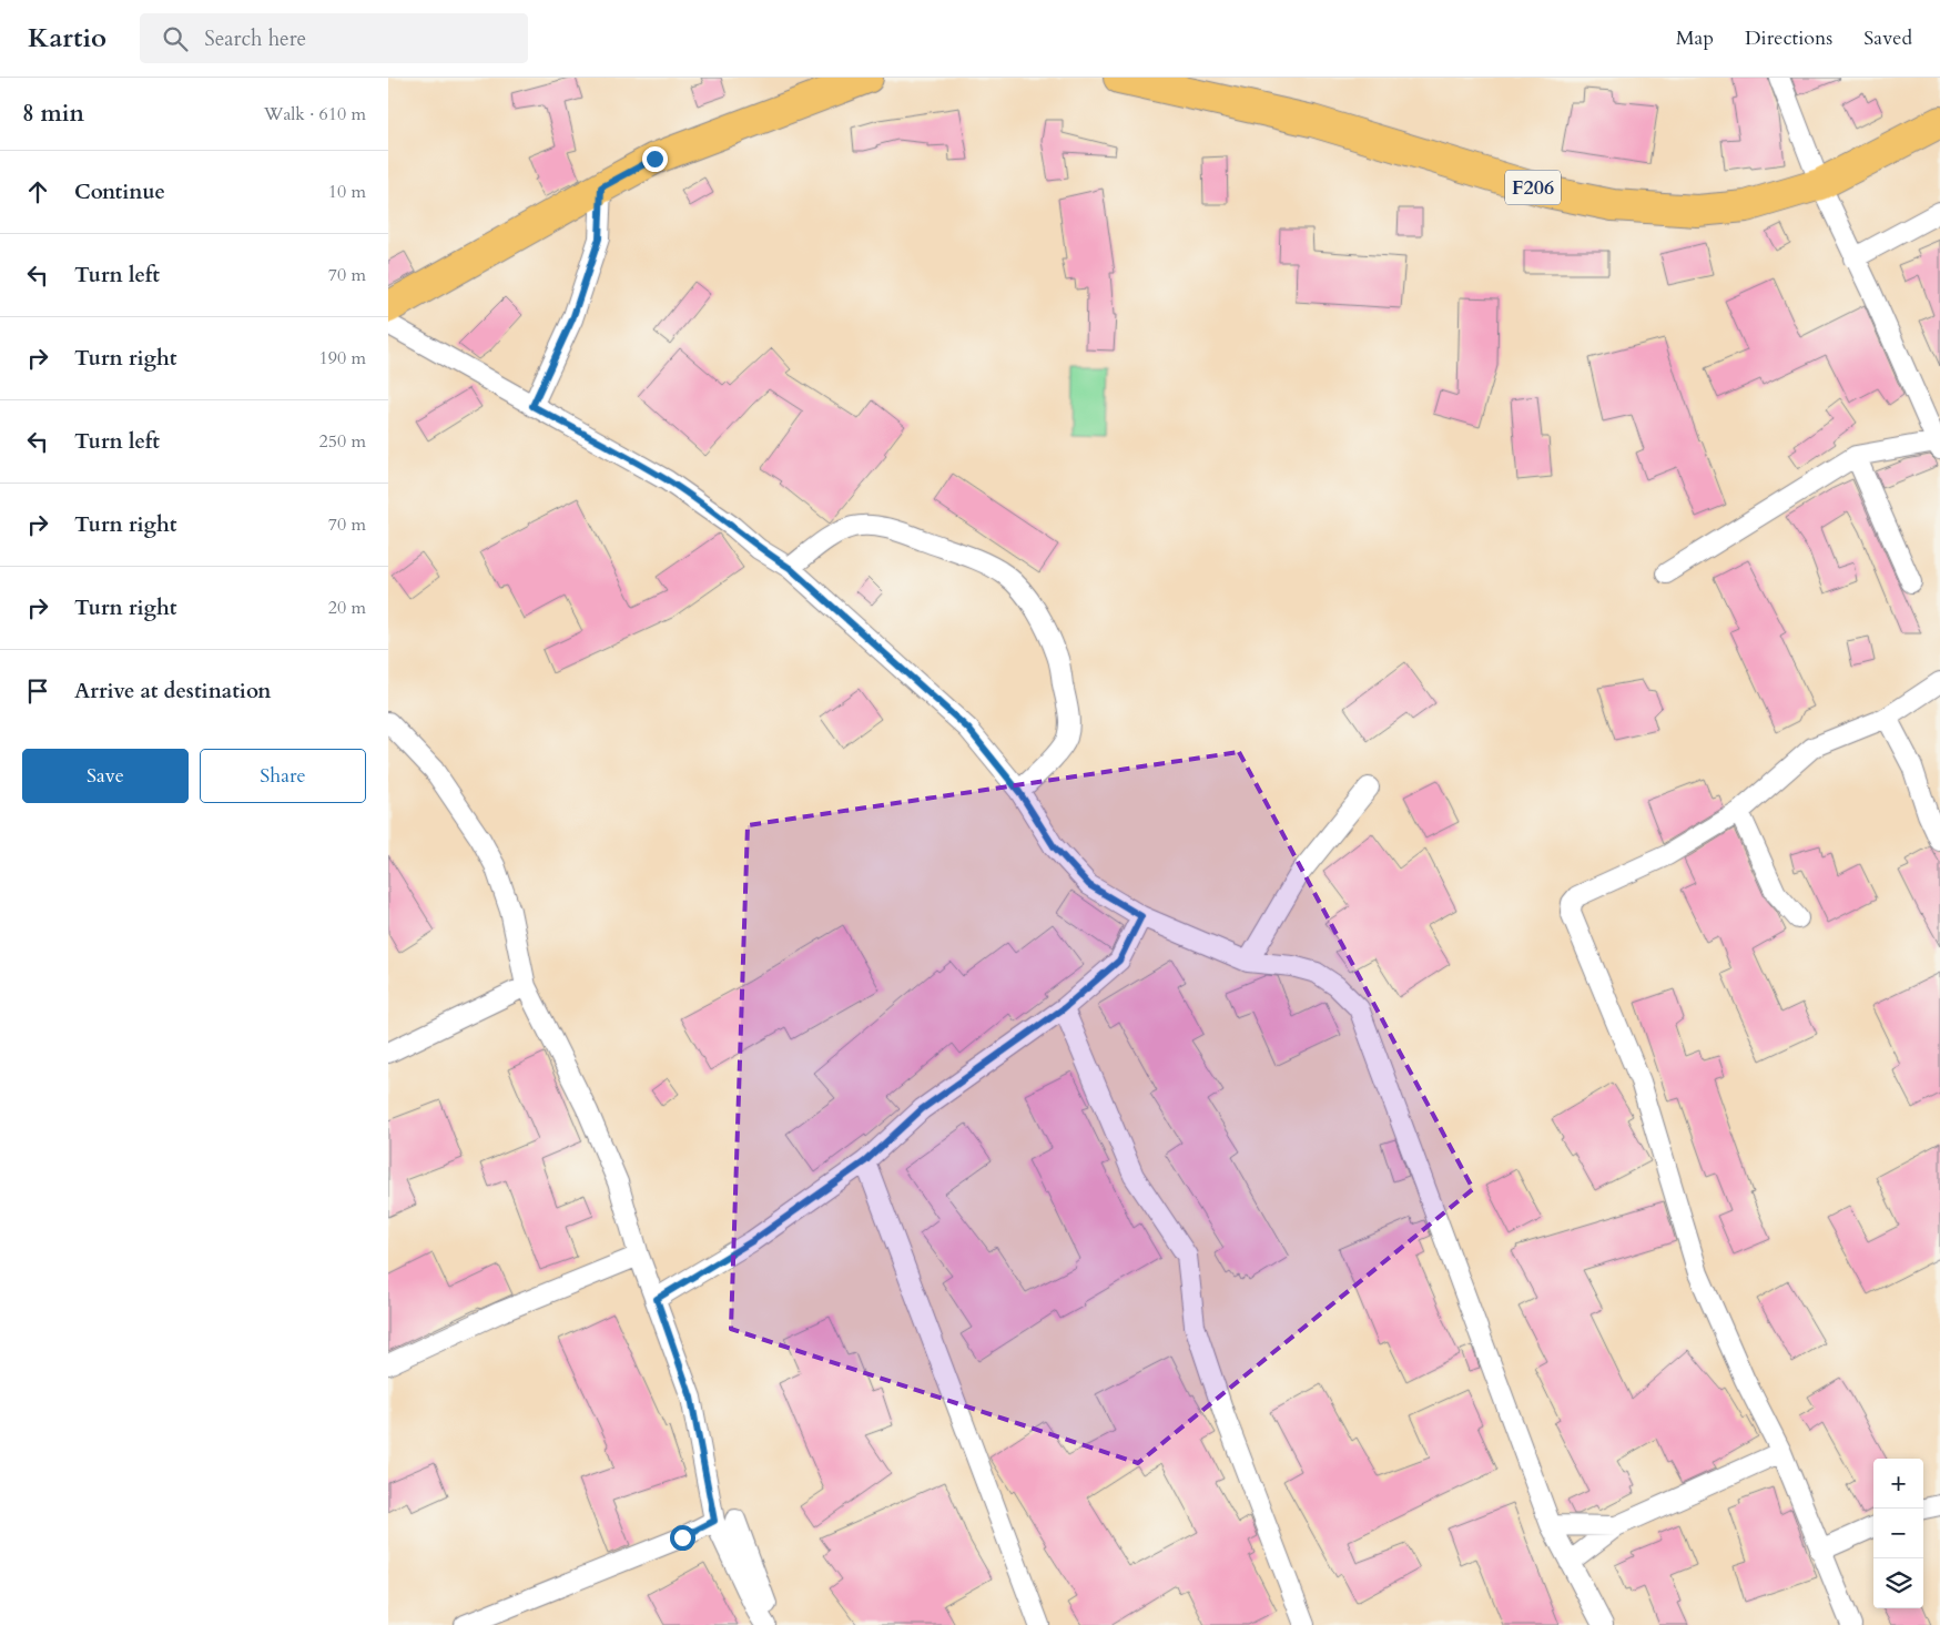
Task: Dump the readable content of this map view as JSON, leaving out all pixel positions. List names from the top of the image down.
{
  "streets": {
    "main road": ["F206"]
  },
  "page": {
    "header": "Kartio",
    "search": "Search here",
    "nav": ["Map", "Directions", "Saved"],
    "heading": ["8 min", "Walk · 610 m"],
    "list": [
      ["Continue", "10 m"],
      ["Turn left", "70 m"],
      ["Turn right", "190 m"],
      ["Turn left", "250 m"],
      ["Turn right", "70 m"],
      ["Turn right", "20 m"],
      "Arrive at destination"
    ],
    "buttons": ["Save", "Share"],
    "map_buttons": ["+", "−"]
  }
}
